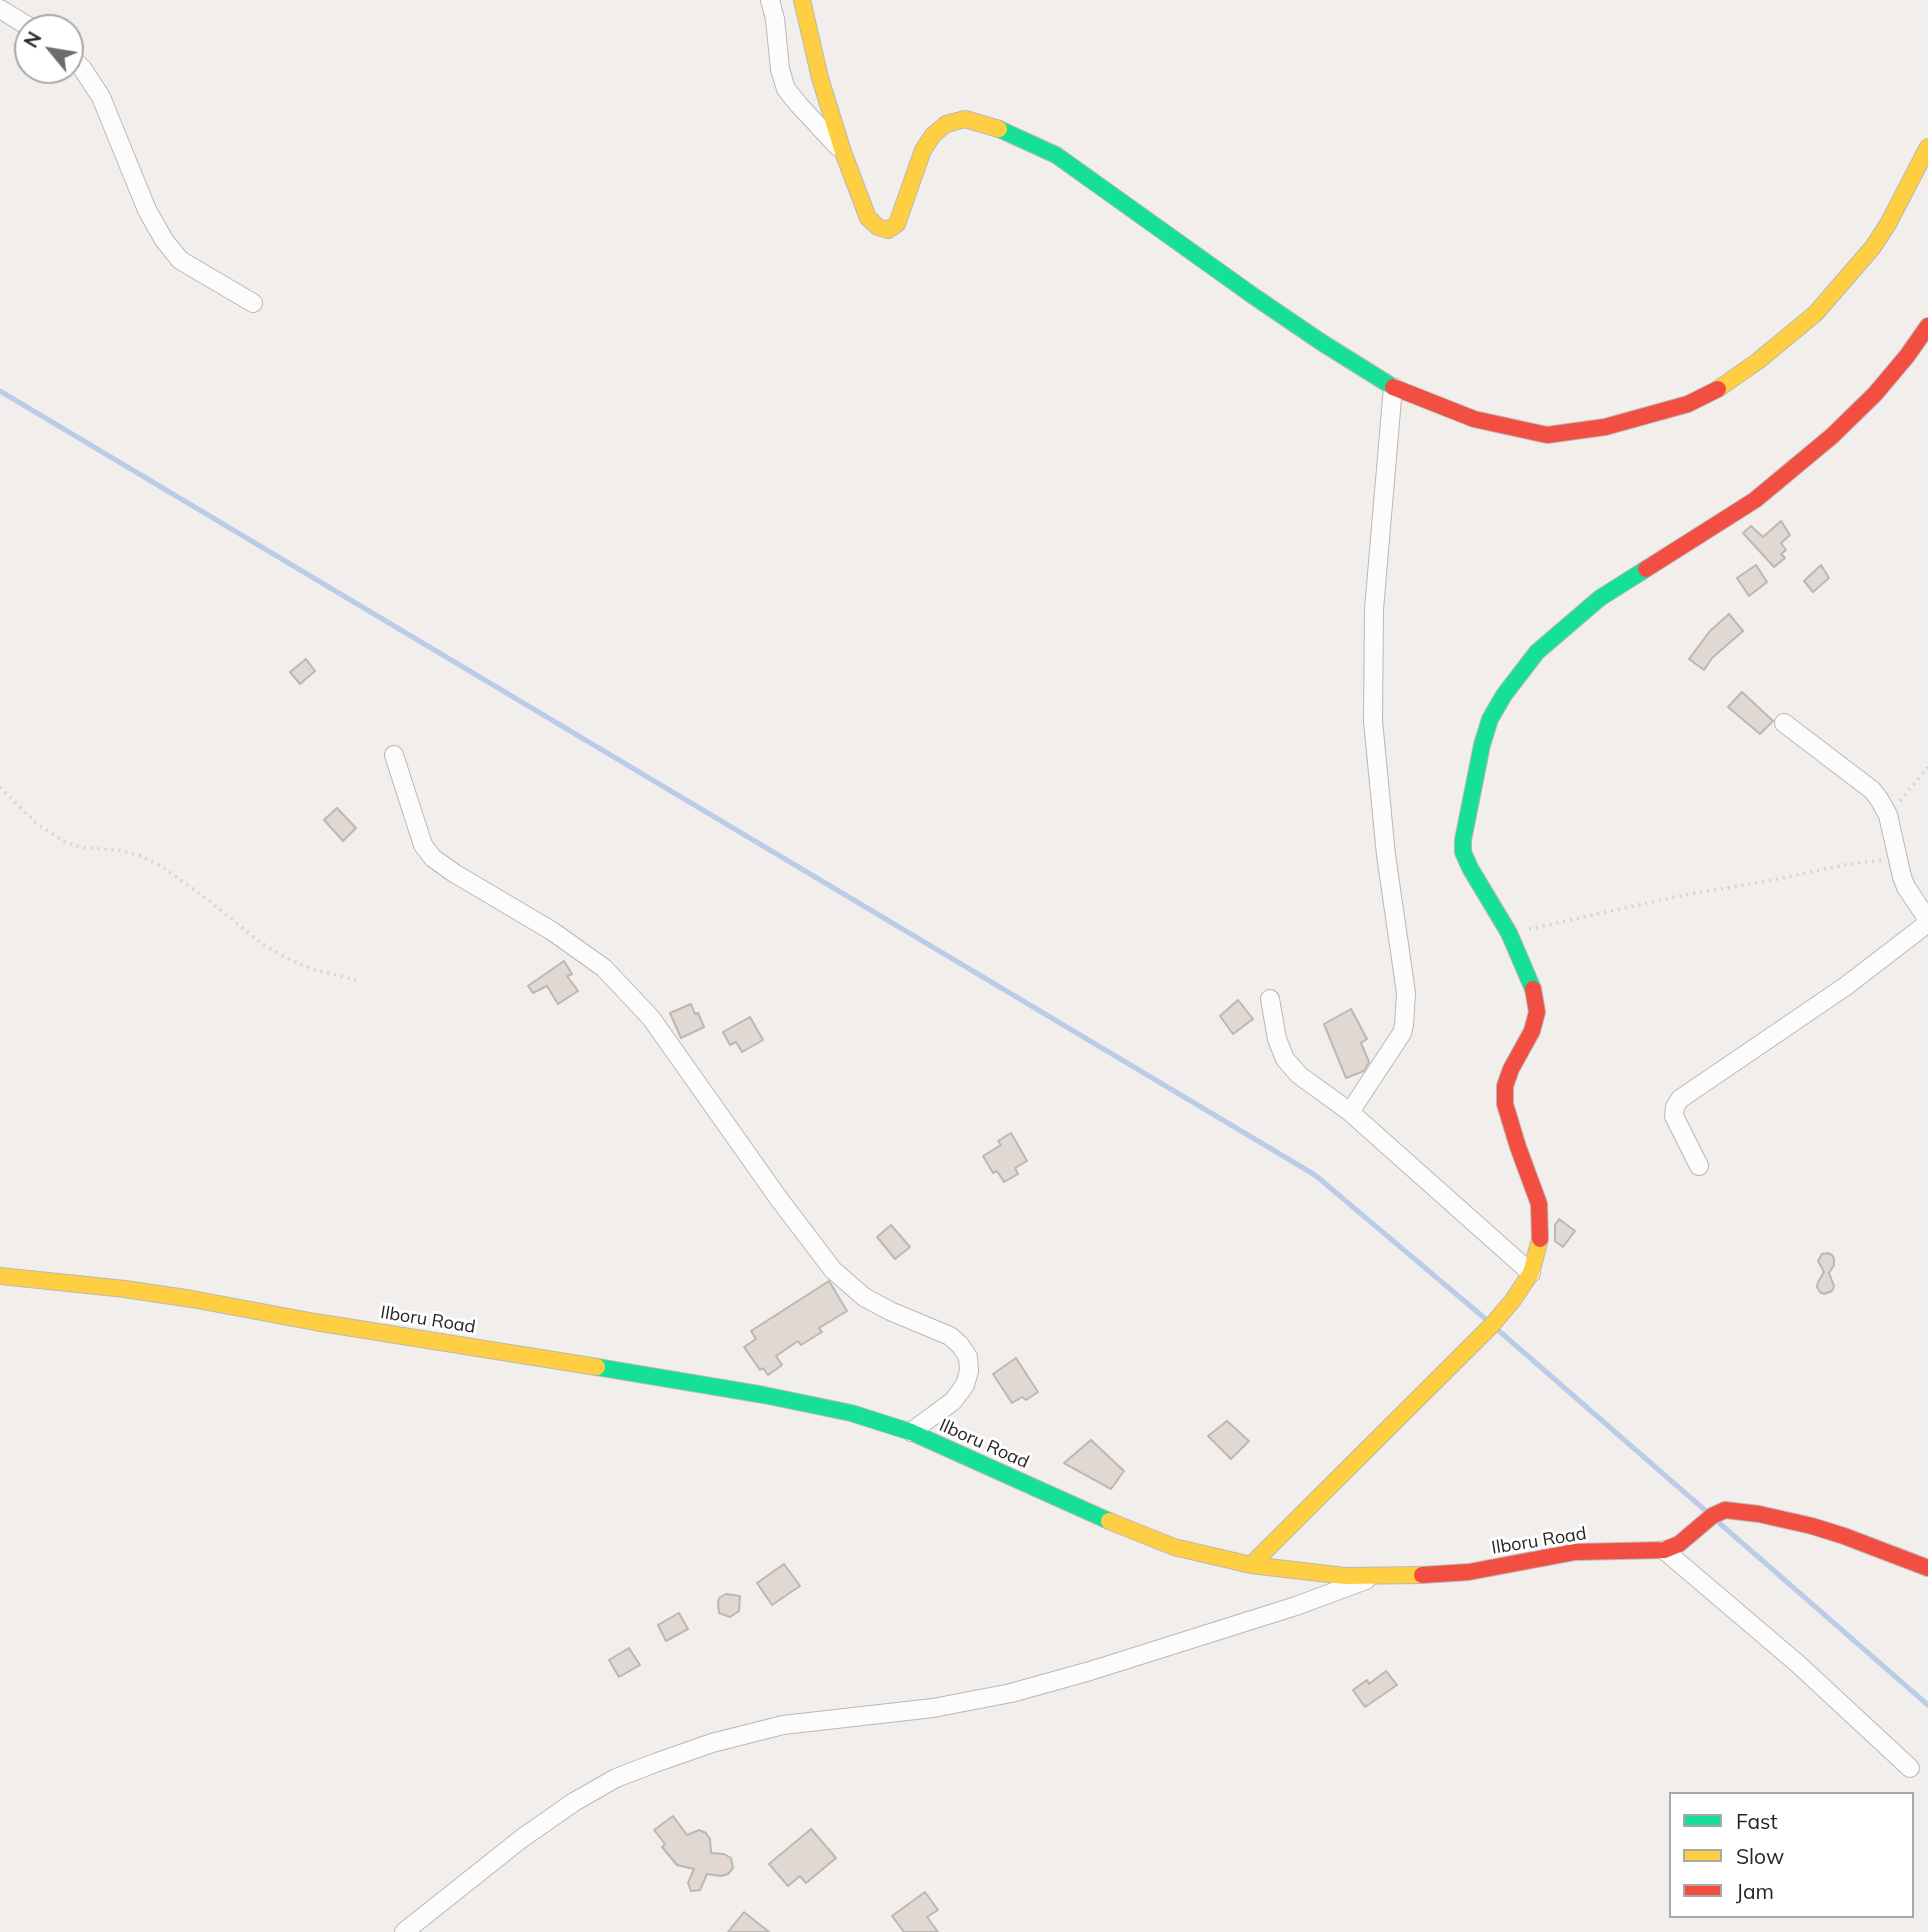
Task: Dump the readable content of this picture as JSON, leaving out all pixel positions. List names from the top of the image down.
{
  "streets": {
    "street": ["Ilboru Road"]
  },
  "legend": ["Fast", "Slow", "Jam"],
  "north": "top left"
}
